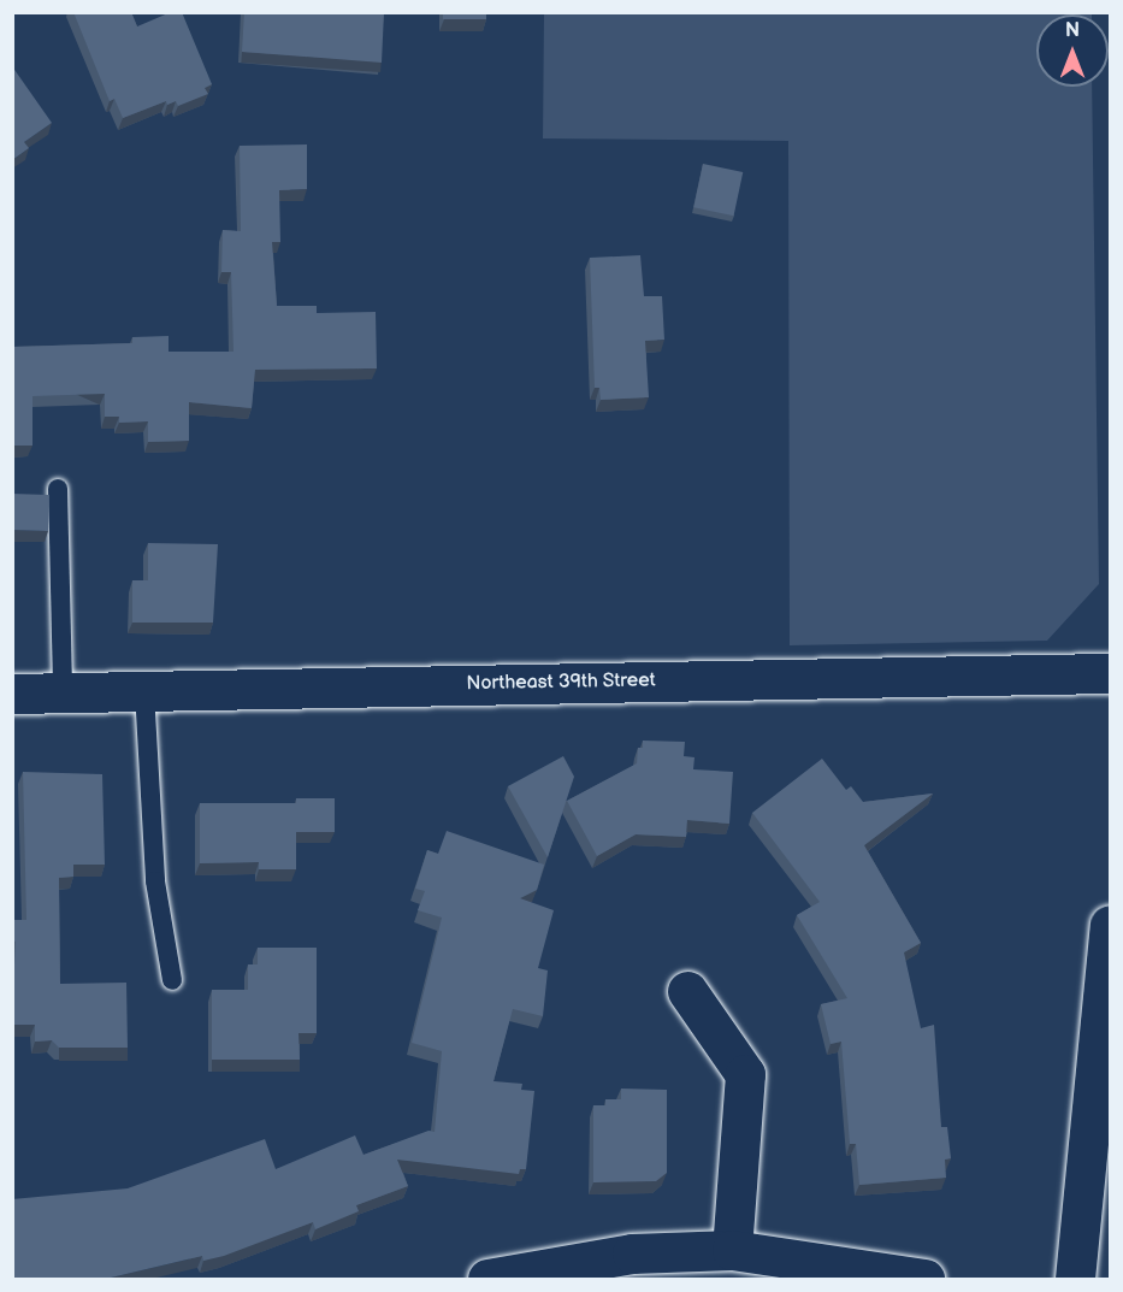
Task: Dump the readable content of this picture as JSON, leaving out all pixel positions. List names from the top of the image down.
{
  "streets": {
    "street": ["Northeast 39th Street"]
  },
  "north": "top"
}
